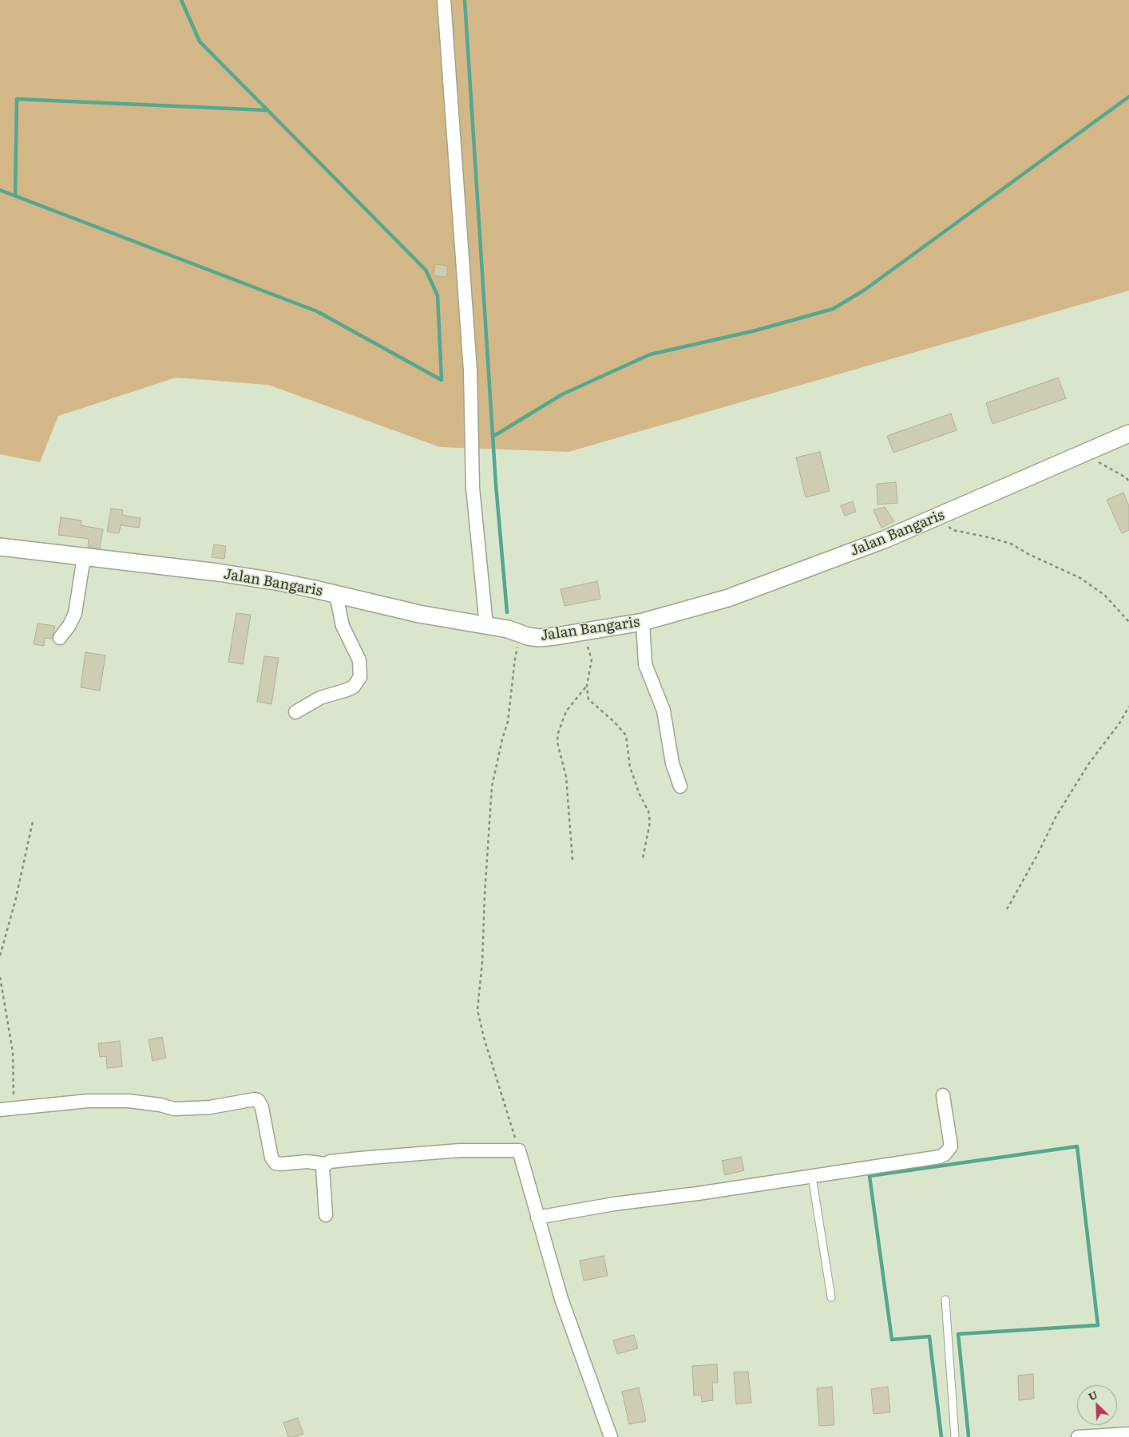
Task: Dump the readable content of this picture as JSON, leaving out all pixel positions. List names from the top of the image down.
{
  "streets": {
    "street": ["Jalan Bangaris"]
  },
  "north": "top left"
}
